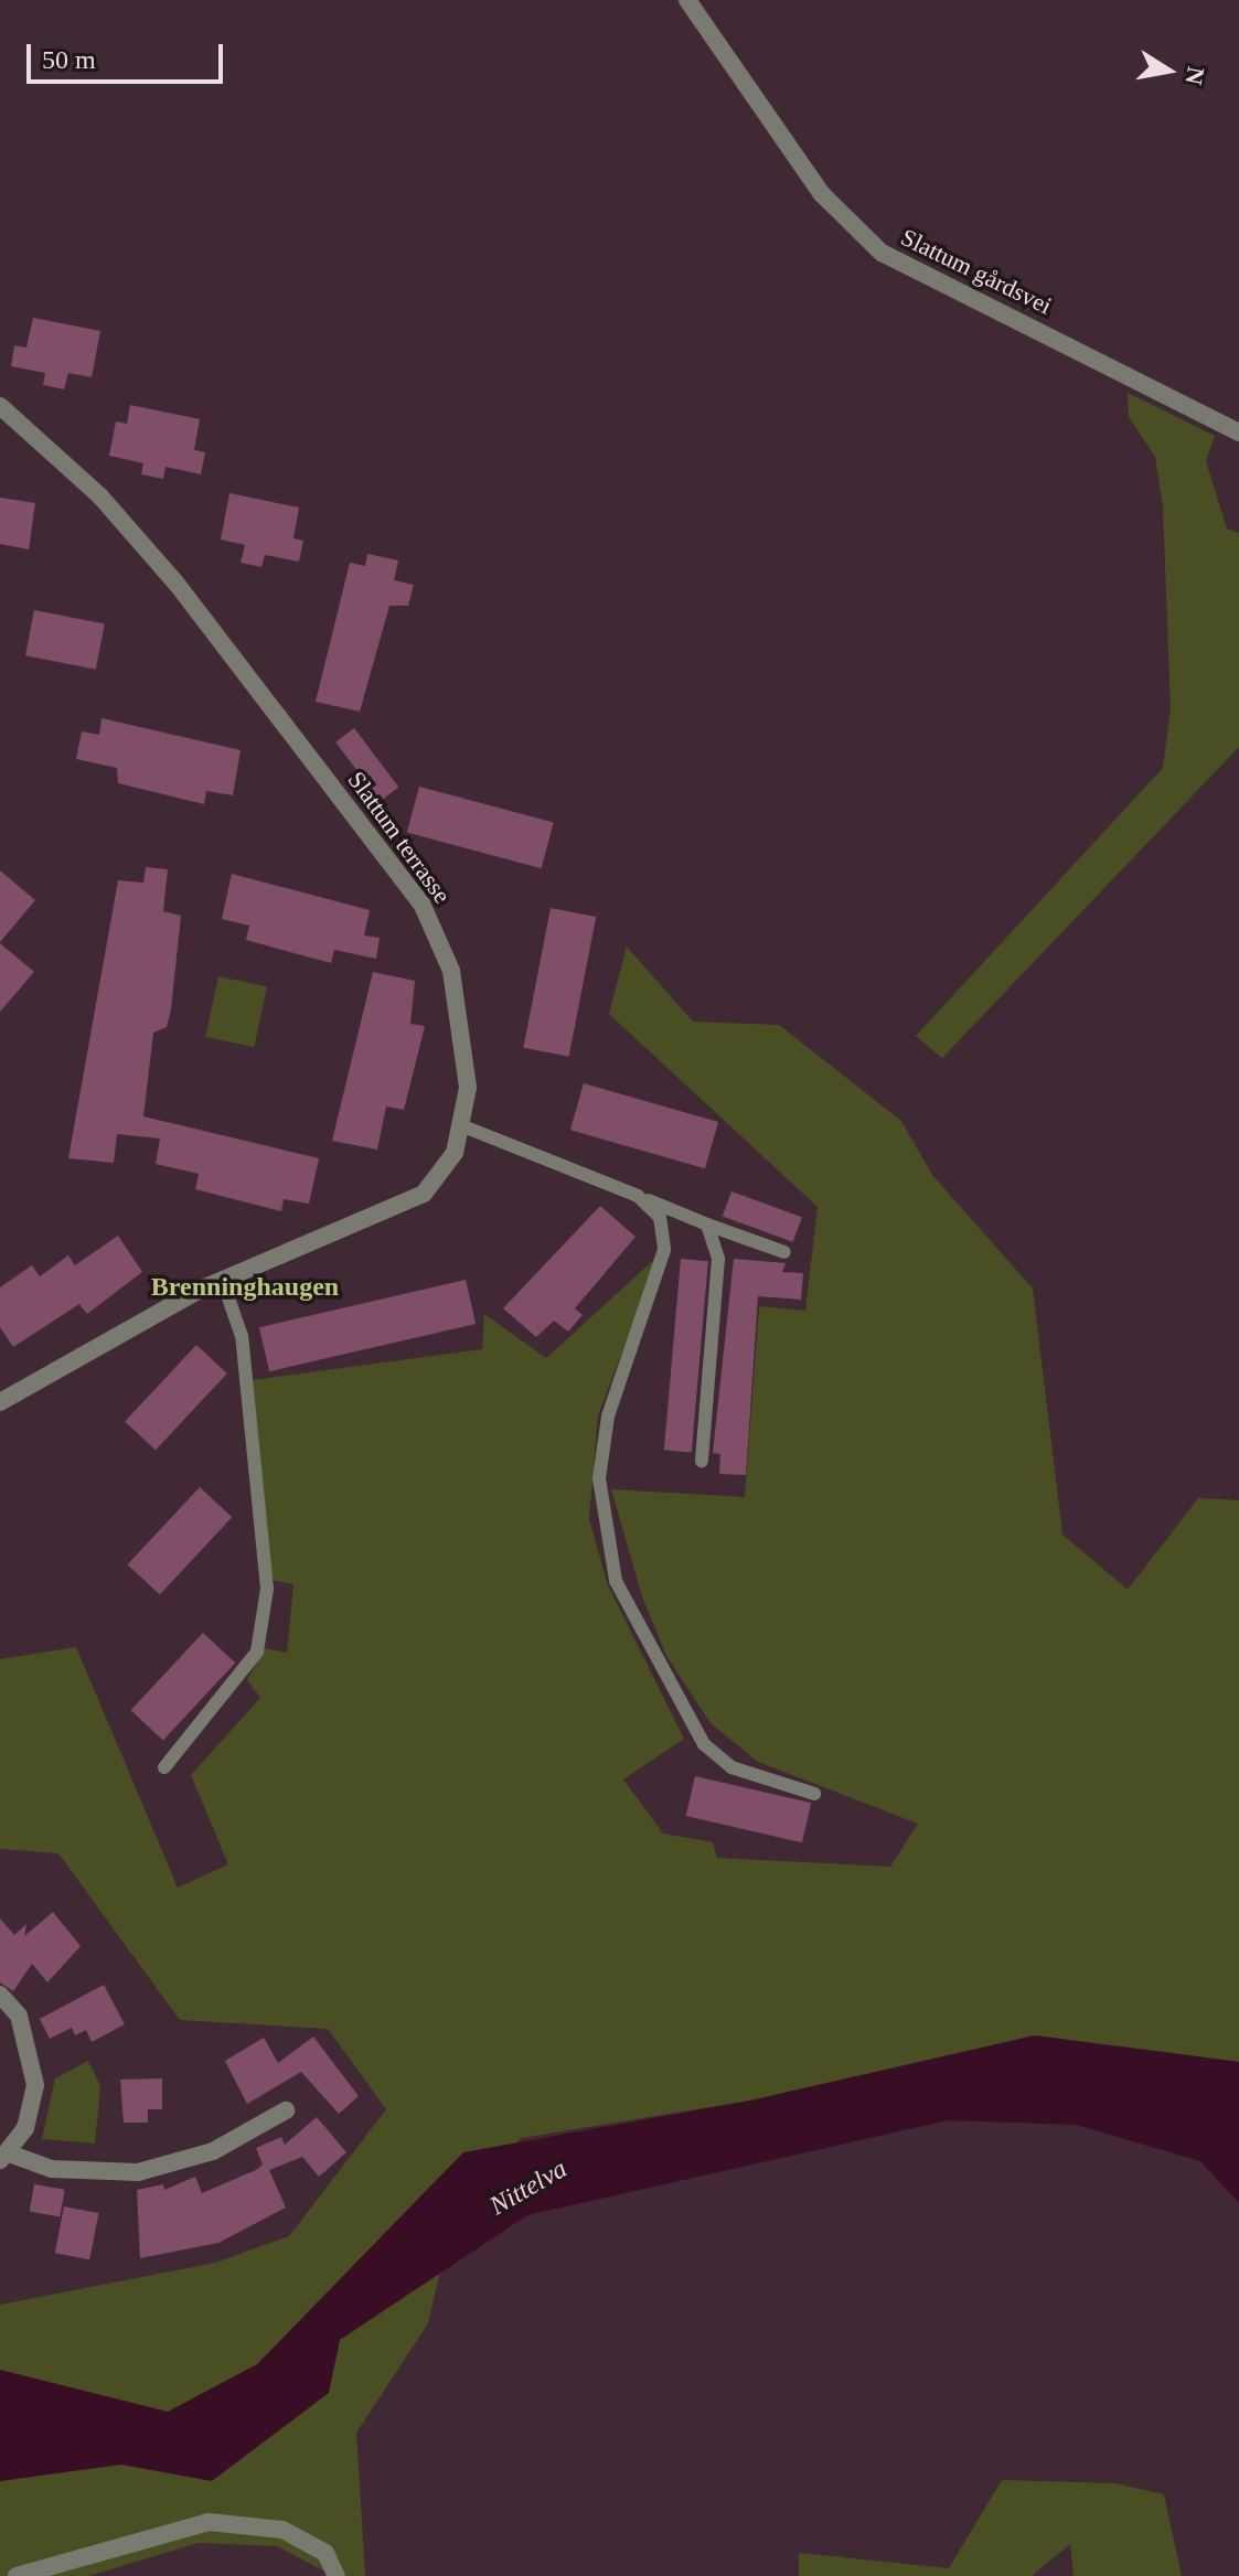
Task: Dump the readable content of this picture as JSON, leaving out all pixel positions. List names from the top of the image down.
{
  "streets": {
    "street": ["Slattum gårdsvei", "Slattum terrasse"]
  },
  "districts": ["Brenninghaugen"],
  "water": ["Nittelva"],
  "scale_bar": "50 m",
  "north": "right"
}
